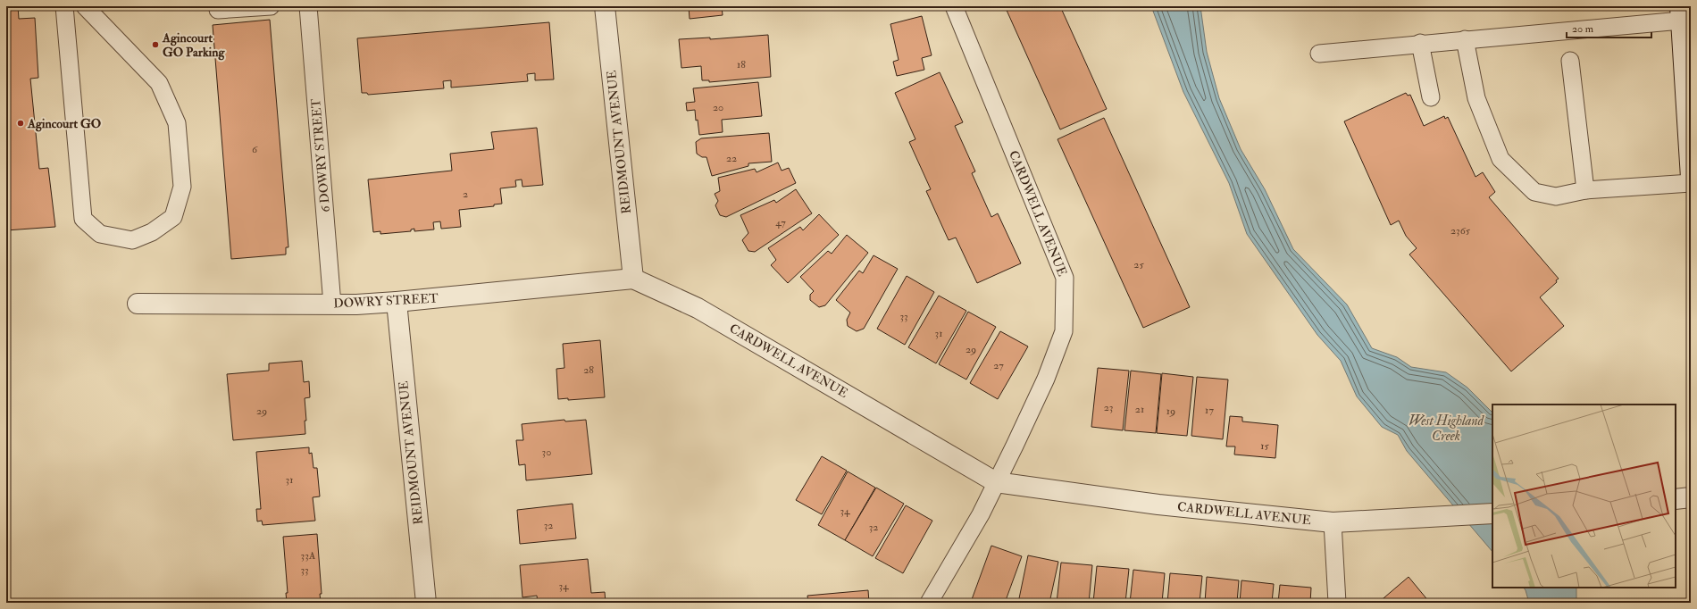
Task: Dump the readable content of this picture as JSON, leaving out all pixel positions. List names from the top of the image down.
{
  "streets": {
    "street": ["REIDMOUNT AVENUE", "CARDWELL AVENUE", "DOWRY STREET"],
    "lane": ["6 DOWRY STREET"]
  },
  "crossings": [
    ["REIDMOUNT AVENUE", "CARDWELL AVENUE"],
    ["REIDMOUNT AVENUE", "DOWRY STREET"],
    ["6 DOWRY STREET", "DOWRY STREET"],
    ["CARDWELL AVENUE", "DOWRY STREET"]
  ],
  "water": ["West Highland Creek"],
  "places": ["Agincourt GO Parking", "Agincourt GO"],
  "house_numbers": [
    "18",
    "20",
    "6",
    "22",
    "2",
    "47",
    "2365",
    "25",
    "33",
    "31",
    "29",
    "27",
    "28",
    "23",
    "21",
    "17",
    "29",
    "19",
    "15",
    "30",
    "31",
    "34",
    "32",
    "32",
    "33A",
    "33",
    "34"
  ],
  "scale_bar": "20 m"
}
